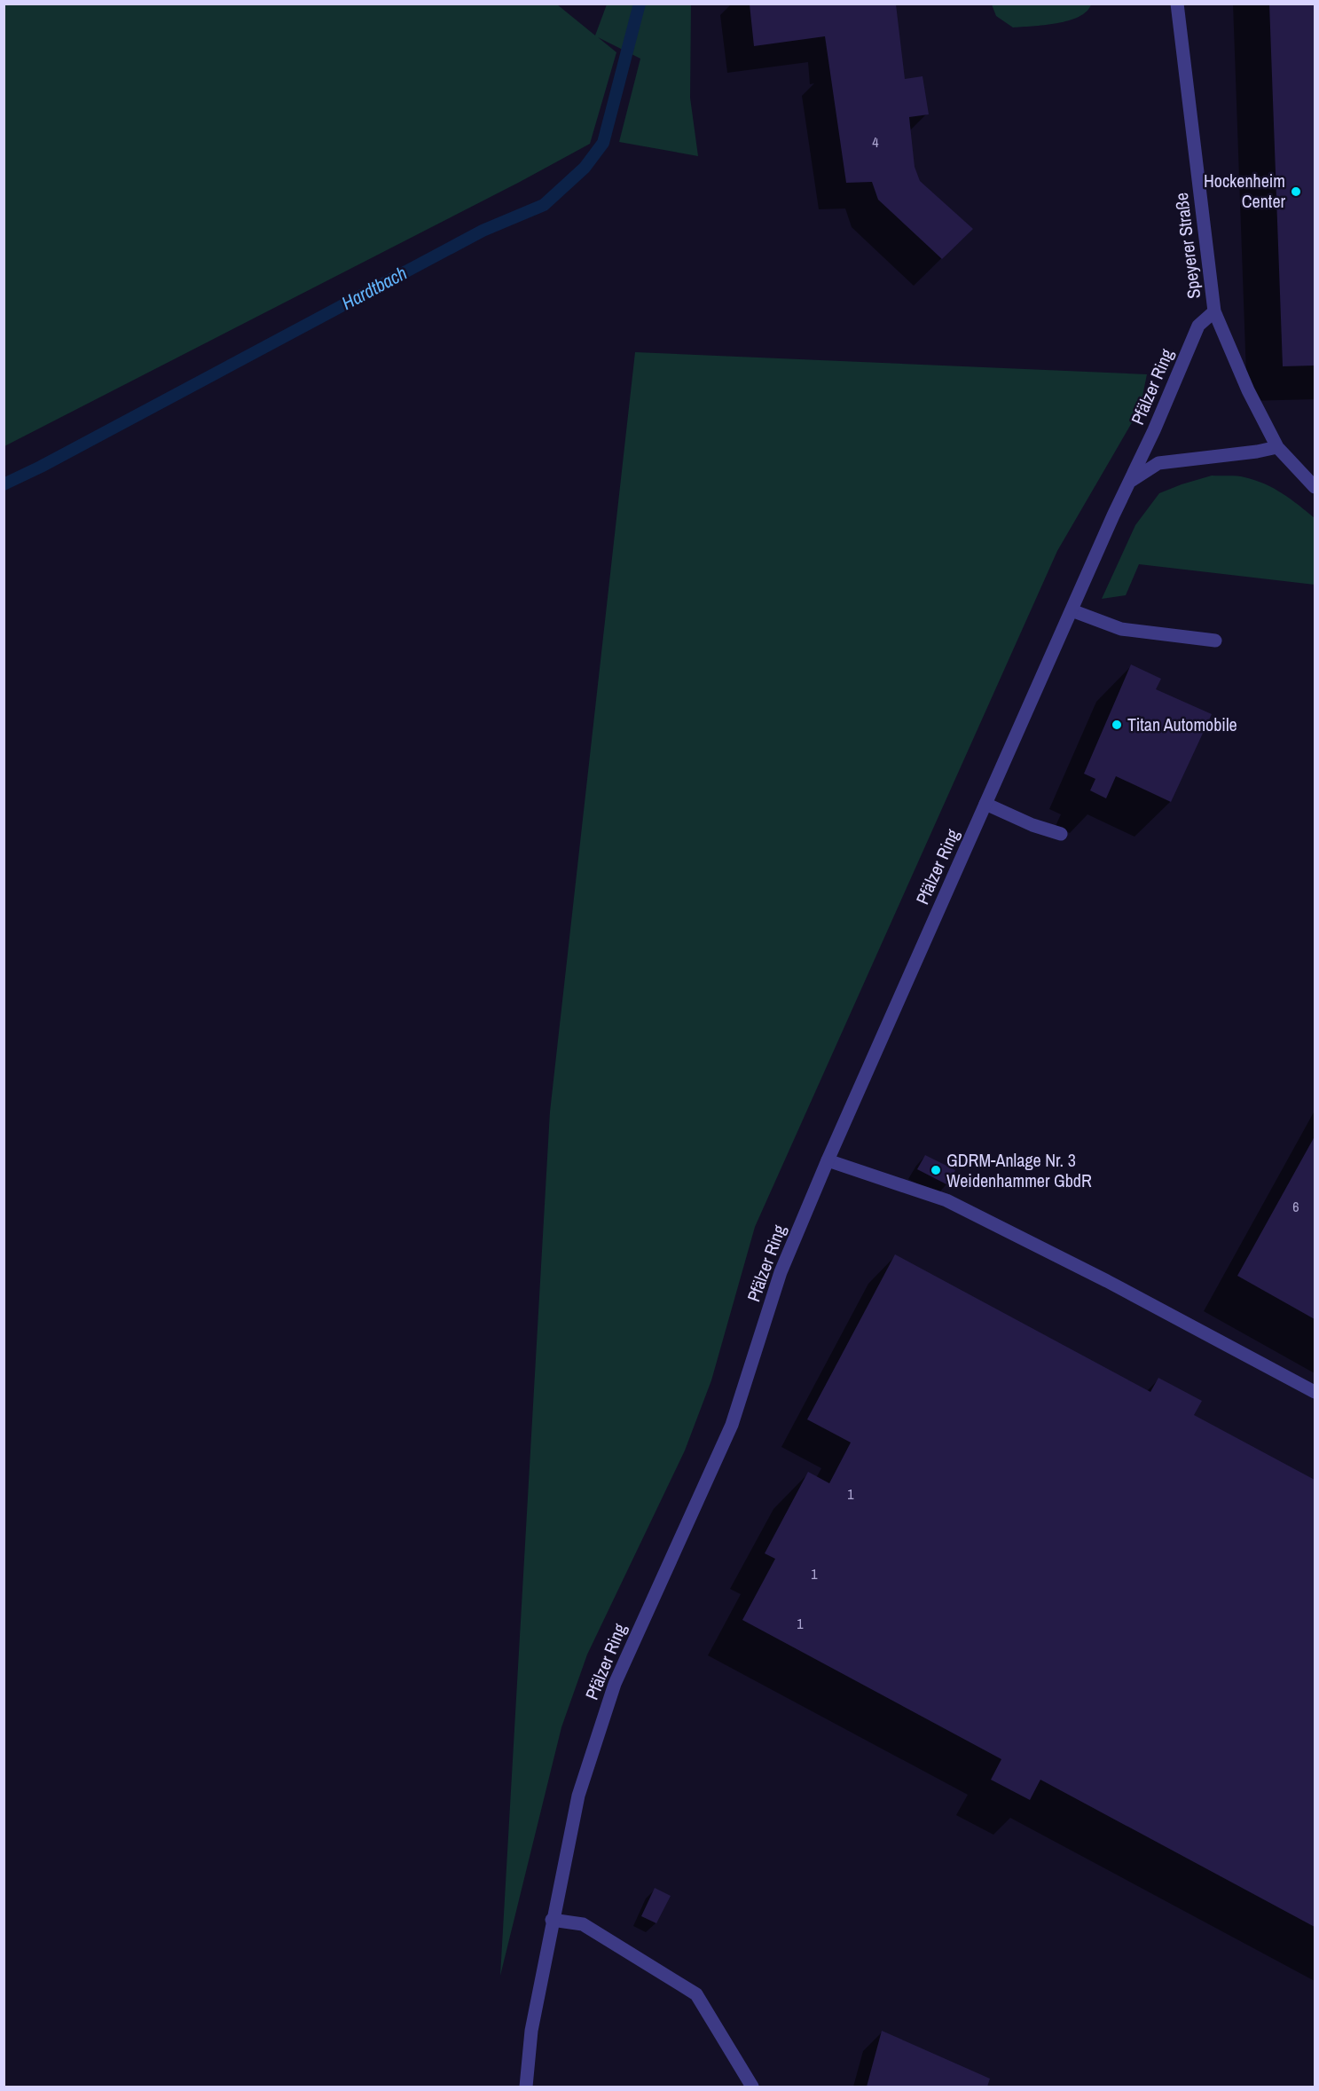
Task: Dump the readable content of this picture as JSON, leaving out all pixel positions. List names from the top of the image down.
{
  "streets": {
    "street": ["Speyerer Straße", "Pfälzer Ring"]
  },
  "crossings": [
    ["Speyerer Straße", "Pfälzer Ring"]
  ],
  "water": ["Hardtbach"],
  "places": ["Hockenheim Center", "Titan Automobile", "GDRM-Anlage Nr. 3 Weidenhammer GbdR"],
  "house_numbers": [
    "4",
    "6",
    "1",
    "1",
    "1"
  ]
}
